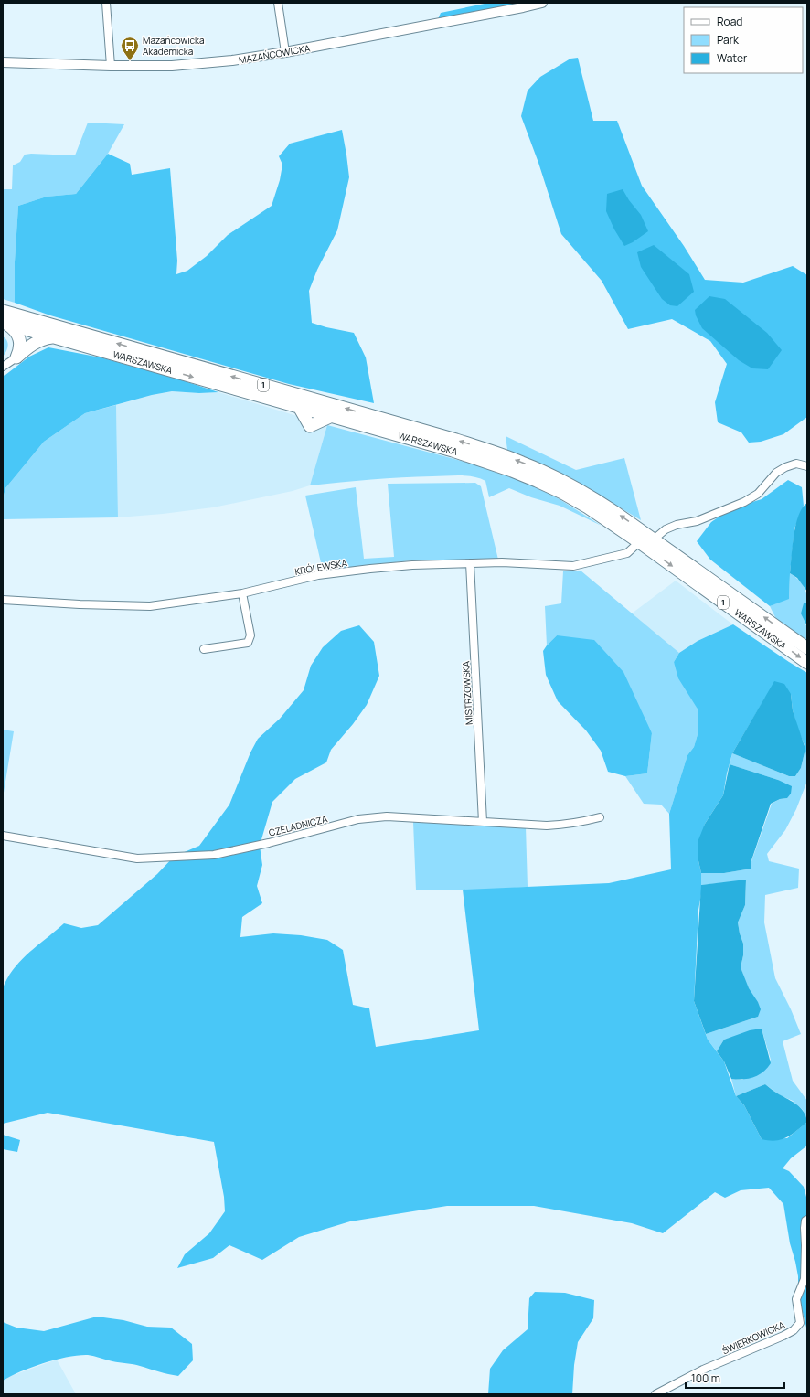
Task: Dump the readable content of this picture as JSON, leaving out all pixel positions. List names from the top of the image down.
{
  "streets": {
    "main road": ["WARSZAWSKA", "1"],
    "street": [
      "MAZAŃCOWICKA",
      "KRÓLEWSKA",
      "MISTRZOWSKA",
      "CZELADNICZA",
      "ŚWIERKOWICKA"
    ]
  },
  "crossings": [
    ["WARSZAWSKA", "KRÓLEWSKA"],
    ["KRÓLEWSKA", "MISTRZOWSKA"],
    ["MISTRZOWSKA", "CZELADNICZA"]
  ],
  "places": {
    "bus stop": ["Mazańcowicka Akademicka"]
  },
  "legend": ["Road", "Park", "Water"],
  "scale_bar": "100 m"
}
